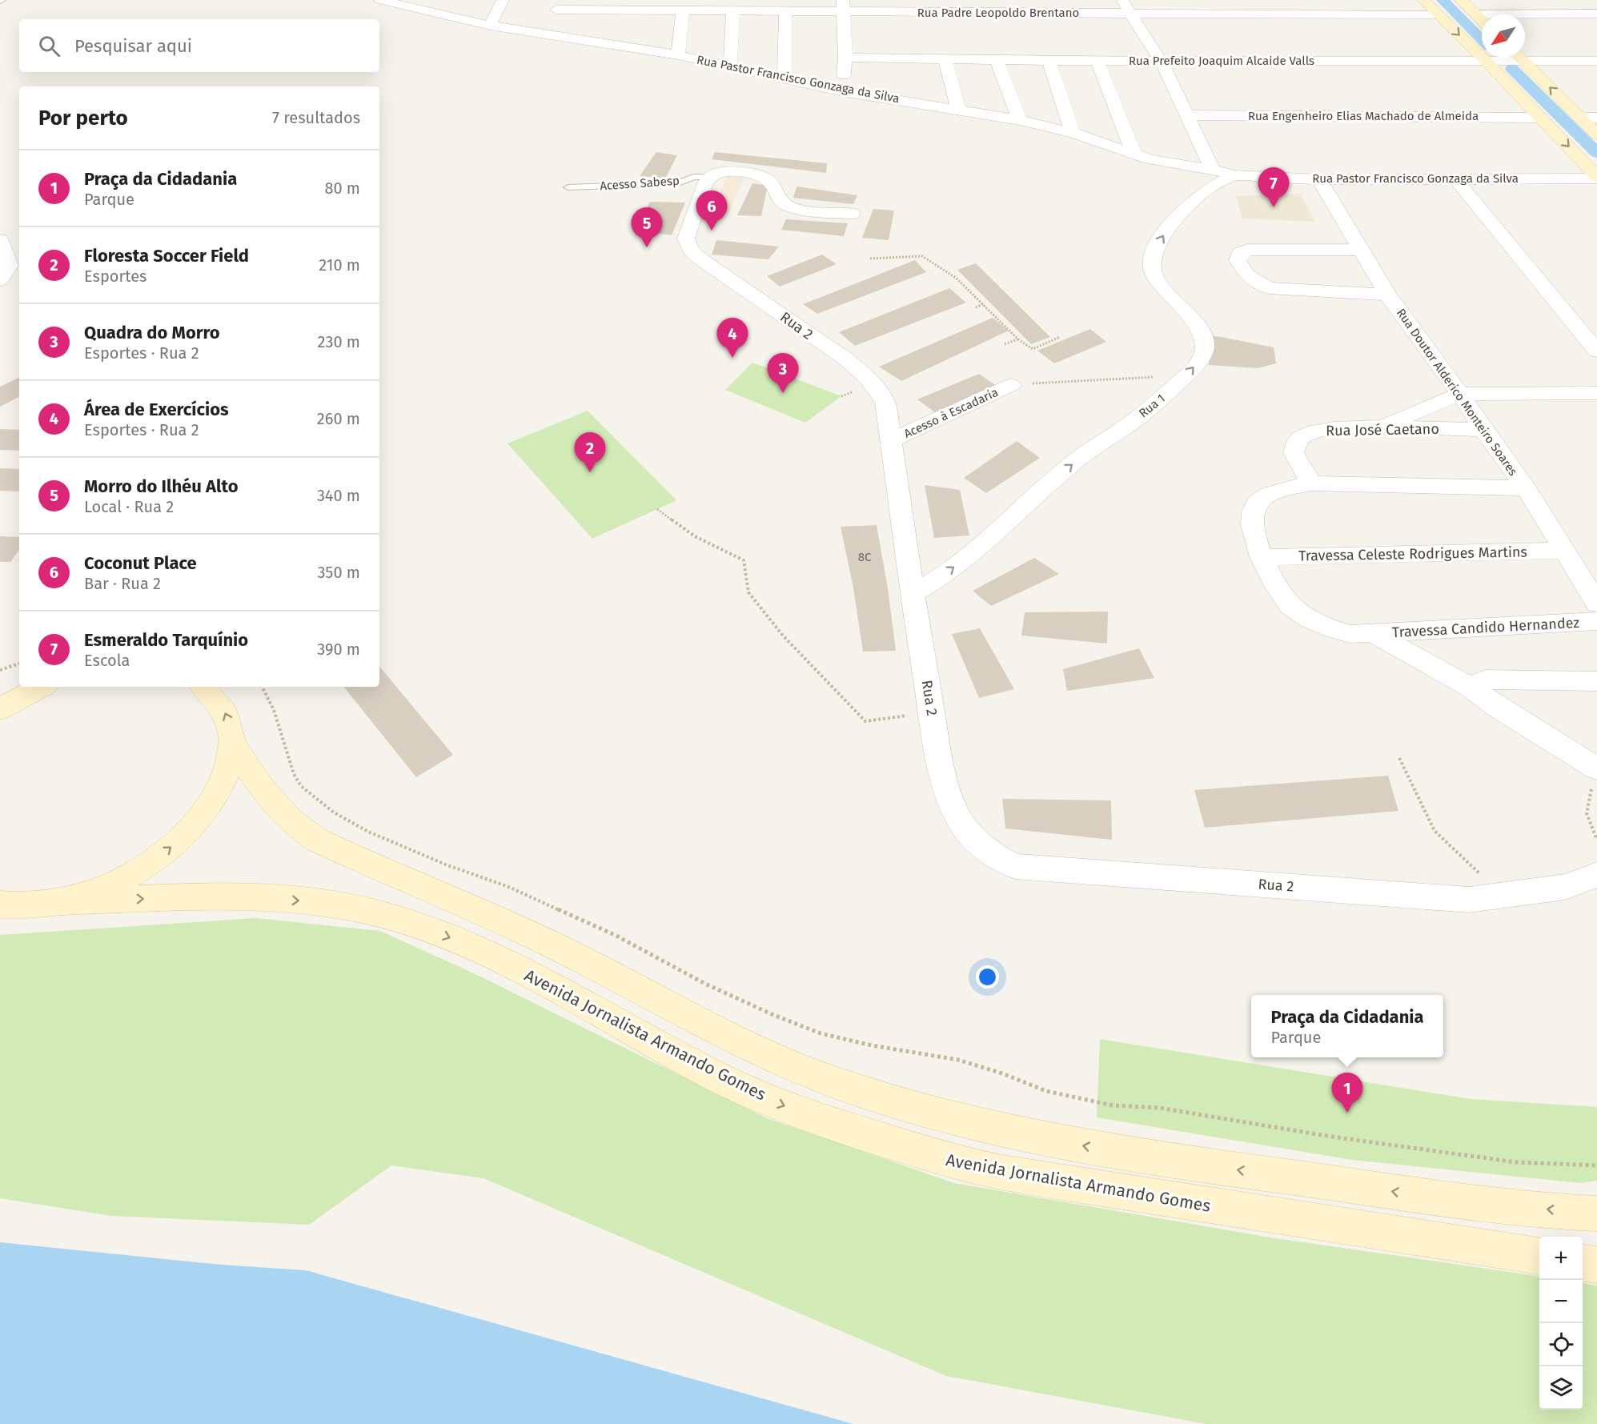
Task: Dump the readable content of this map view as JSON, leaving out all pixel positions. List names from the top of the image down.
{
  "streets": {
    "main road": ["Avenida Jornalista Armando Gomes"],
    "street": [
      "Rua Padre Leopoldo Brentano",
      "Rua Prefeito Joaquim Alcaide Valls",
      "Rua Pastor Francisco Gonzaga da Silva",
      "Rua Engenheiro Elias Machado de Almeida",
      "Rua 2",
      "Rua Doutor Alderico Monteiro Soares",
      "Rua 1",
      "Acesso à Escadaria",
      "Rua José Caetano",
      "Travessa Celeste Rodrigues Martins",
      "Travessa Candido Hernandez"
    ],
    "lane": ["Acesso Sabesp"]
  },
  "crossings": [
    ["Rua Pastor Francisco Gonzaga da Silva", "Rua Doutor Alderico Monteiro Soares"],
    ["Rua Pastor Francisco Gonzaga da Silva", "Rua 1"],
    ["Acesso Sabesp", "Rua 2"],
    ["Rua 2", "Rua 1"],
    ["Rua 2", "Acesso à Escadaria"],
    ["Rua Doutor Alderico Monteiro Soares", "Rua José Caetano"],
    ["Rua Doutor Alderico Monteiro Soares", "Travessa Celeste Rodrigues Martins"],
    ["Rua Doutor Alderico Monteiro Soares", "Travessa Candido Hernandez"],
    ["Rua José Caetano", "Travessa Candido Hernandez"],
    ["Travessa Celeste Rodrigues Martins", "Travessa Candido Hernandez"]
  ],
  "one_way": ["Rua 1"],
  "house_numbers": ["8C"],
  "north": "bottom left",
  "page": {
    "search": "Pesquisar aqui",
    "heading": ["Por perto", "7 resultados"],
    "list": [
      {
        "mark": "1",
        "name": "Praça da Cidadania",
        "note": "Parque",
        "value": "80 m"
      },
      {
        "mark": "2",
        "name": "Floresta Soccer Field",
        "note": "Esportes",
        "value": "210 m"
      },
      {
        "mark": "3",
        "name": "Quadra do Morro",
        "note": "Esportes · Rua 2",
        "value": "230 m"
      },
      {
        "mark": "4",
        "name": "Área de Exercícios",
        "note": "Esportes · Rua 2",
        "value": "260 m"
      },
      {
        "mark": "5",
        "name": "Morro do Ilhéu Alto",
        "note": "Local · Rua 2",
        "value": "340 m"
      },
      {
        "mark": "6",
        "name": "Coconut Place",
        "note": "Bar · Rua 2",
        "value": "350 m"
      },
      {
        "mark": "7",
        "name": "Esmeraldo Tarquínio",
        "note": "Escola",
        "value": "390 m"
      }
    ],
    "pins": [
      "7",
      "6",
      "5",
      "4",
      "3",
      "2",
      "1"
    ],
    "popup": ["Praça da Cidadania", "Parque"],
    "map_buttons": ["+", "−"]
  }
}
